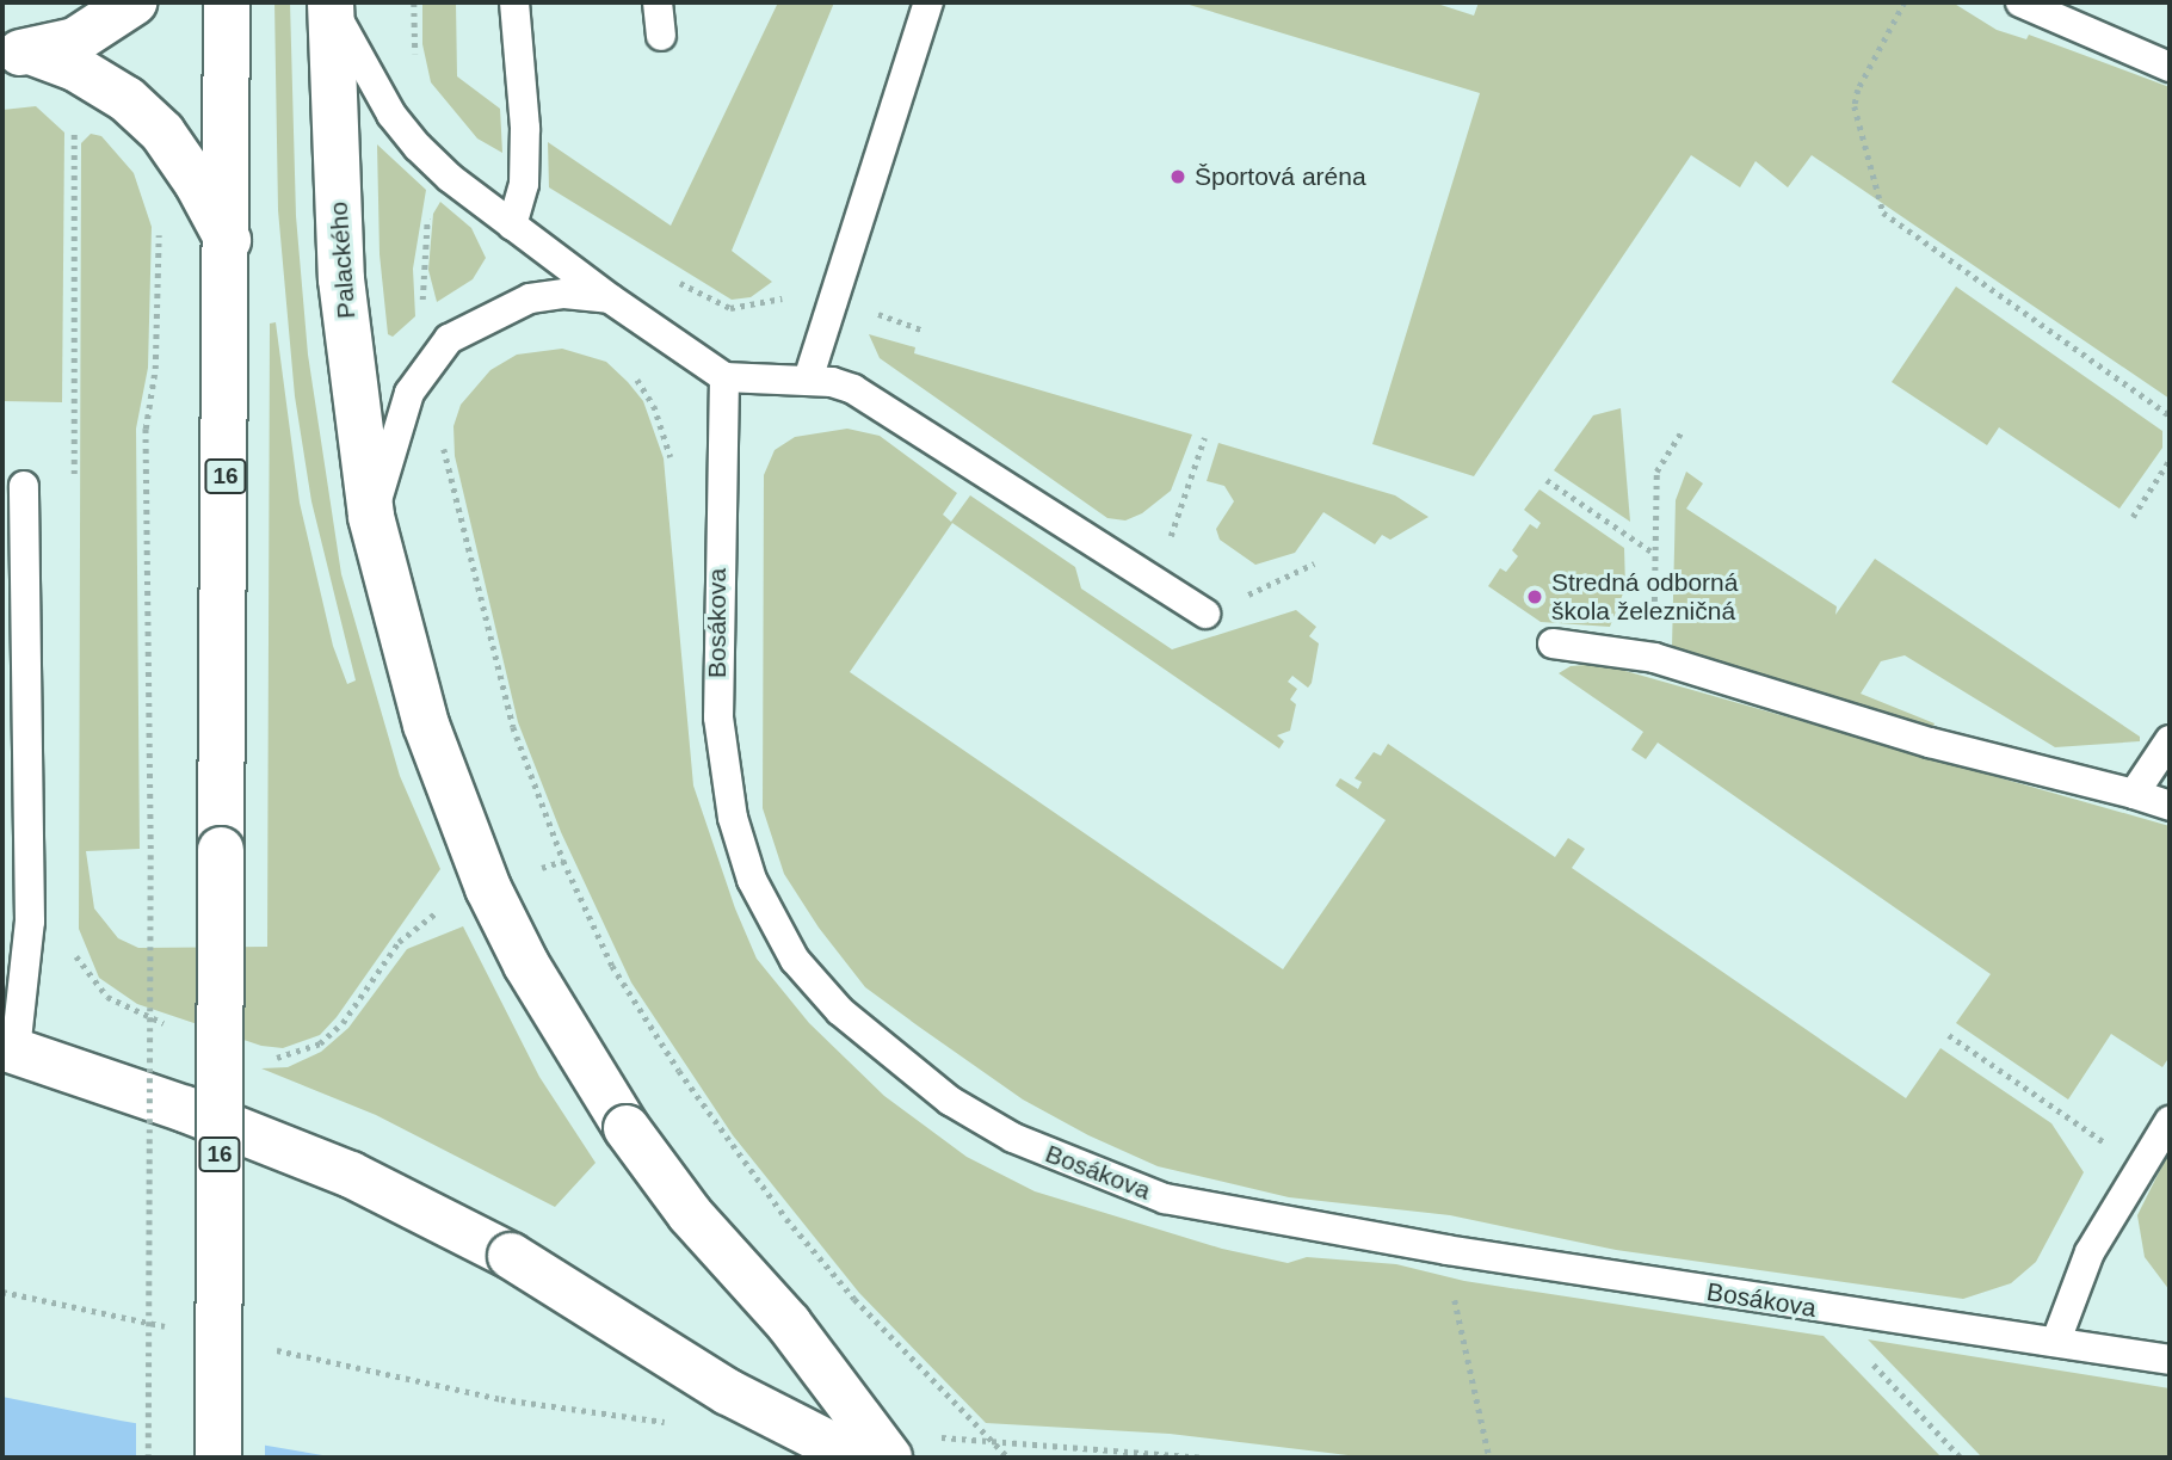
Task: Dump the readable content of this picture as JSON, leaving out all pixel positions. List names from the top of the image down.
{
  "streets": {
    "main road": ["Palackého", "16"],
    "lane": ["Bosákova"]
  },
  "places": ["Športová aréna", "Stredná odborná škola železničná"]
}
